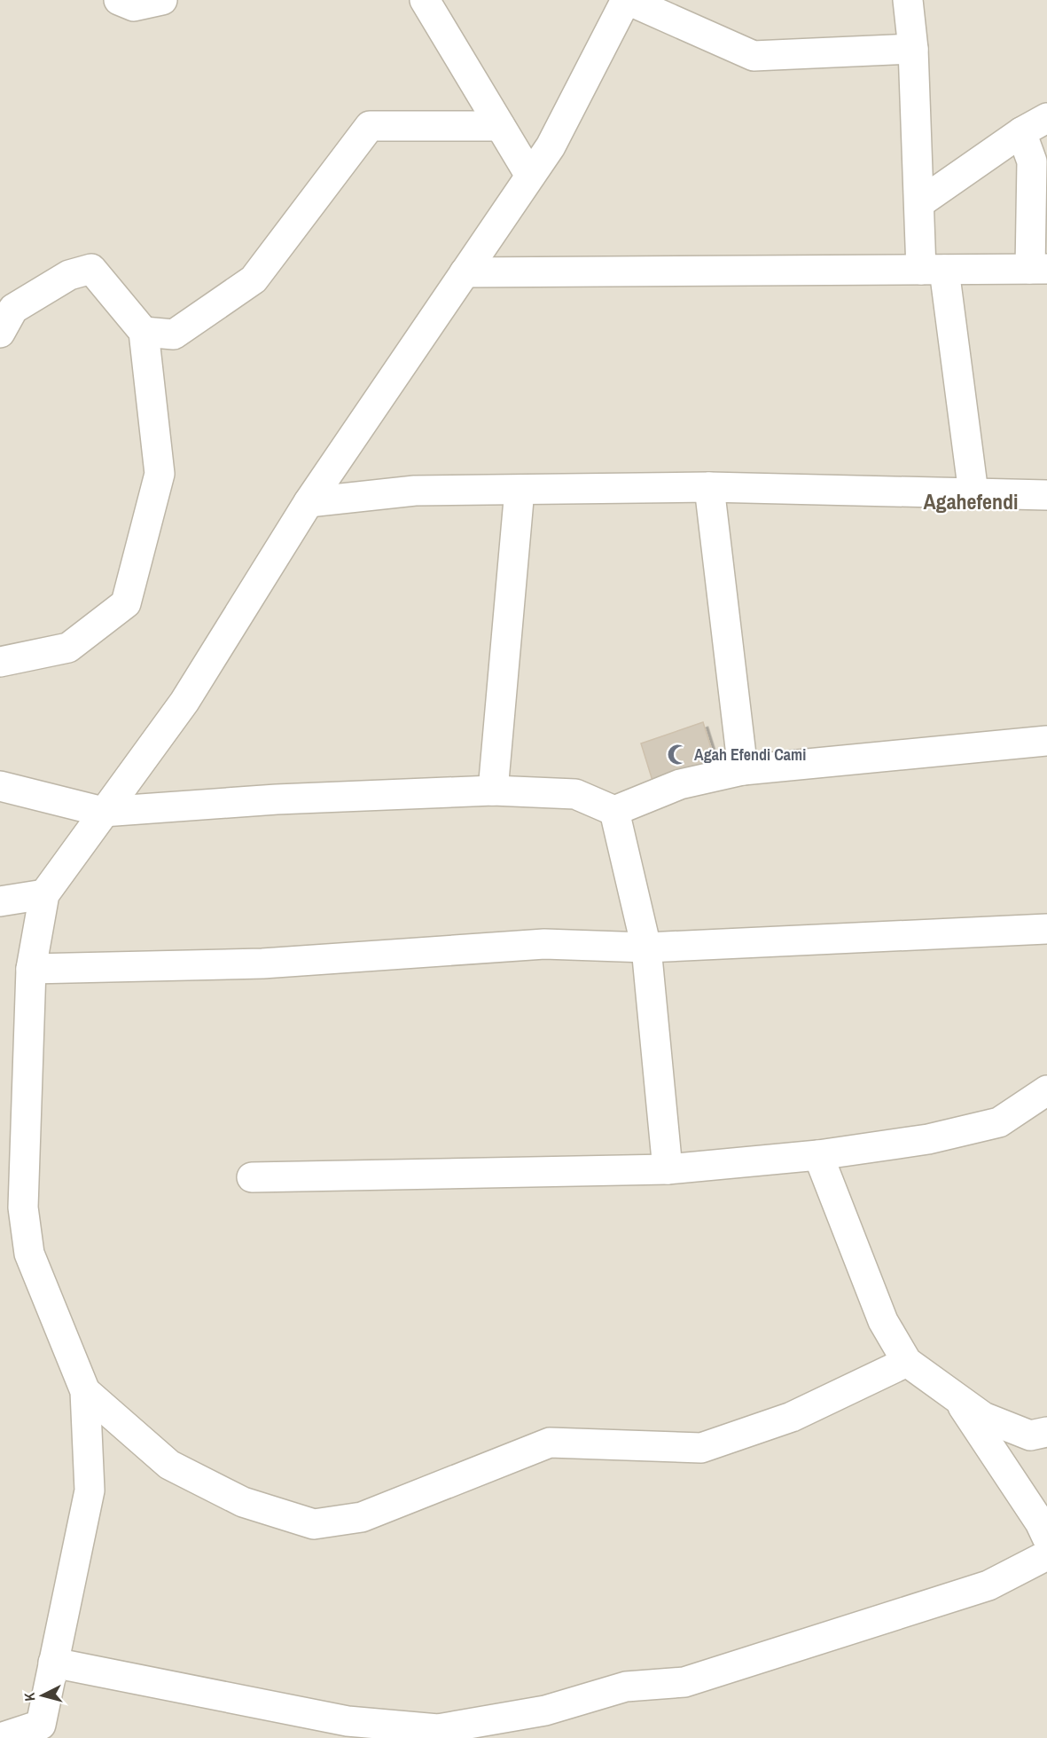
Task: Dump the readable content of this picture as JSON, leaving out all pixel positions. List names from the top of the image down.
{
  "districts": ["Agahefendi"],
  "places": {
    "mosque": ["Agah Efendi Cami"]
  },
  "north": "left"
}
